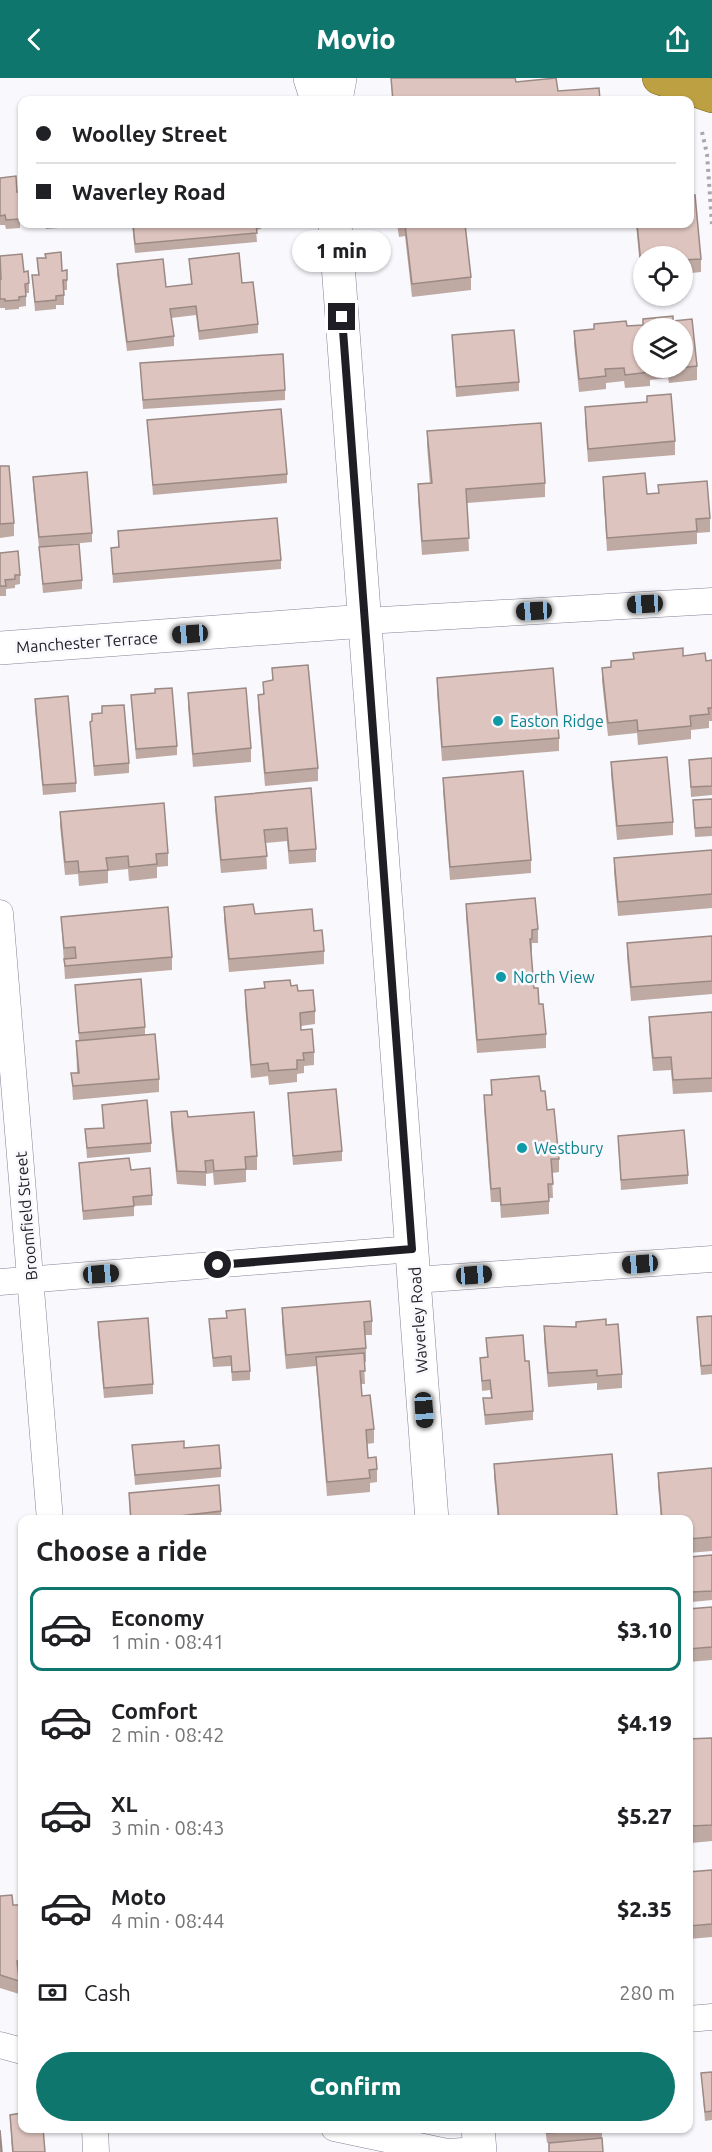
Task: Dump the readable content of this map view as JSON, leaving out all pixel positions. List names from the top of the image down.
{
  "streets": {
    "street": ["Manchester Terrace", "Broomfield Street", "Waverley Road"]
  },
  "crossings": [
    ["Manchester Terrace", "Waverley Road"]
  ],
  "places": ["Easton Ridge", "North View", "Westbury"],
  "page": {
    "header": "Movio",
    "banner": ["Woolley Street", "Waverley Road"],
    "bubble": "1 min",
    "heading": "Choose a ride",
    "list": [
      {
        "name": "Economy",
        "note": "1 min · 08:41",
        "value": "$3.10"
      },
      {
        "name": "Comfort",
        "note": "2 min · 08:42",
        "value": "$4.19"
      },
      {
        "name": "XL",
        "note": "3 min · 08:43",
        "value": "$5.27"
      },
      {
        "name": "Moto",
        "note": "4 min · 08:44",
        "value": "$2.35"
      }
    ],
    "pay": ["Cash", "280 m"],
    "buttons": "Confirm"
  }
}
